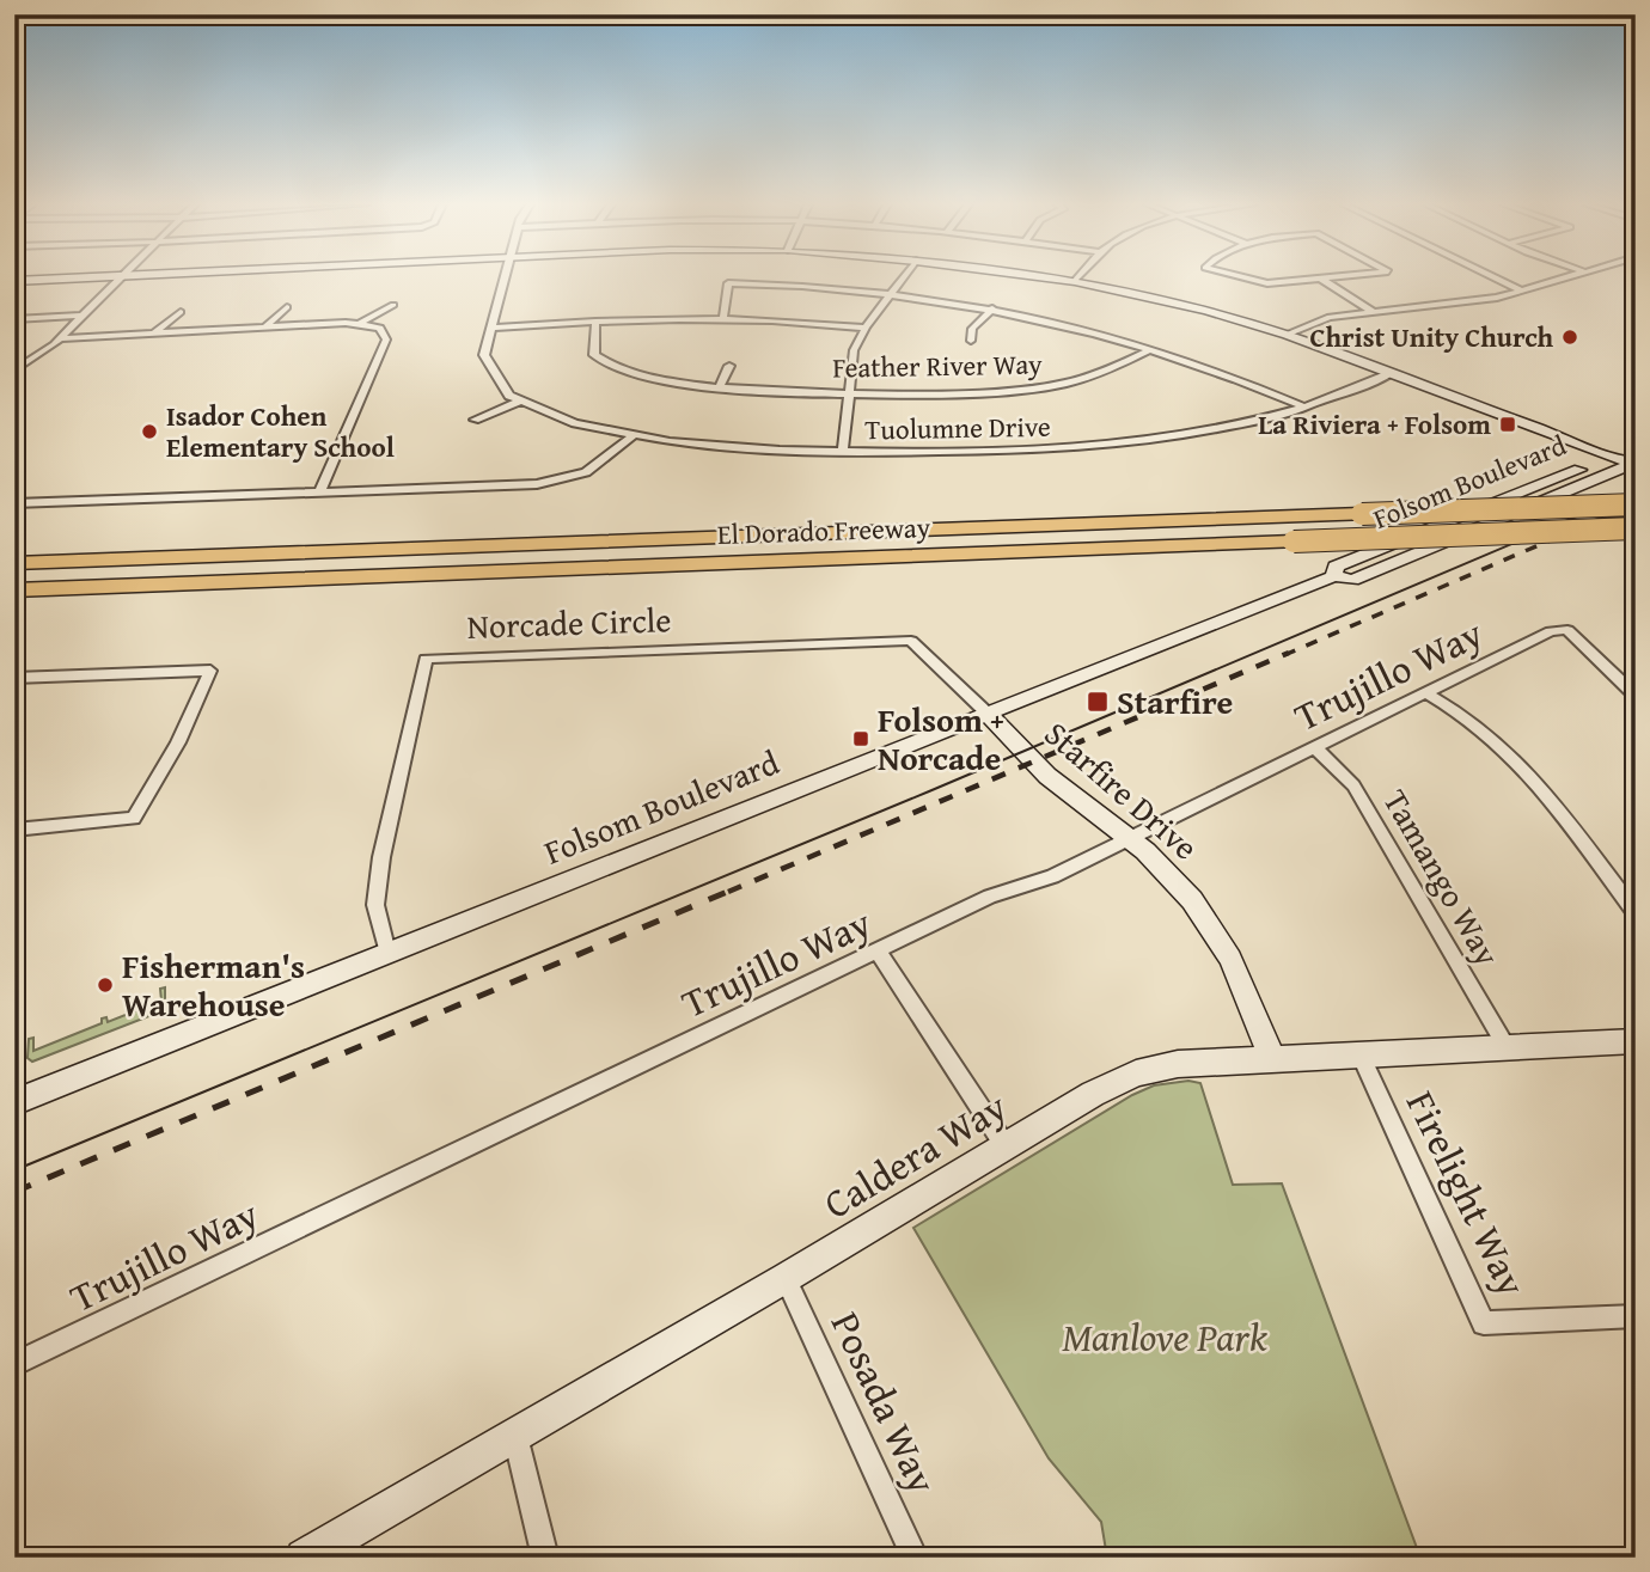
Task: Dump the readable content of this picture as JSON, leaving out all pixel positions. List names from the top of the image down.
{
  "streets": {
    "highway": ["El Dorado Freeway"],
    "street": [
      "Feather River Way",
      "Tuolumne Drive",
      "Folsom Boulevard",
      "Norcade Circle",
      "Trujillo Way",
      "Starfire Drive",
      "Tamango Way",
      "Caldera Way",
      "Firelight Way",
      "Posada Way"
    ]
  },
  "crossings": [
    ["Folsom Boulevard", "Norcade Circle"],
    ["Folsom Boulevard", "Starfire Drive"],
    ["Norcade Circle", "Starfire Drive"],
    ["Trujillo Way", "Starfire Drive"],
    ["Trujillo Way", "Tamango Way"],
    ["Starfire Drive", "Caldera Way"],
    ["Tamango Way", "Caldera Way"],
    ["Caldera Way", "Firelight Way"],
    ["Caldera Way", "Posada Way"]
  ],
  "parks": ["Manlove Park"],
  "places": {
    "other": ["Christ Unity Church", "Isador Cohen Elementary School", "Fisherman's Warehouse"],
    "transit": ["La Riviera + Folsom", "Starfire", "Folsom + Norcade"]
  }
}
